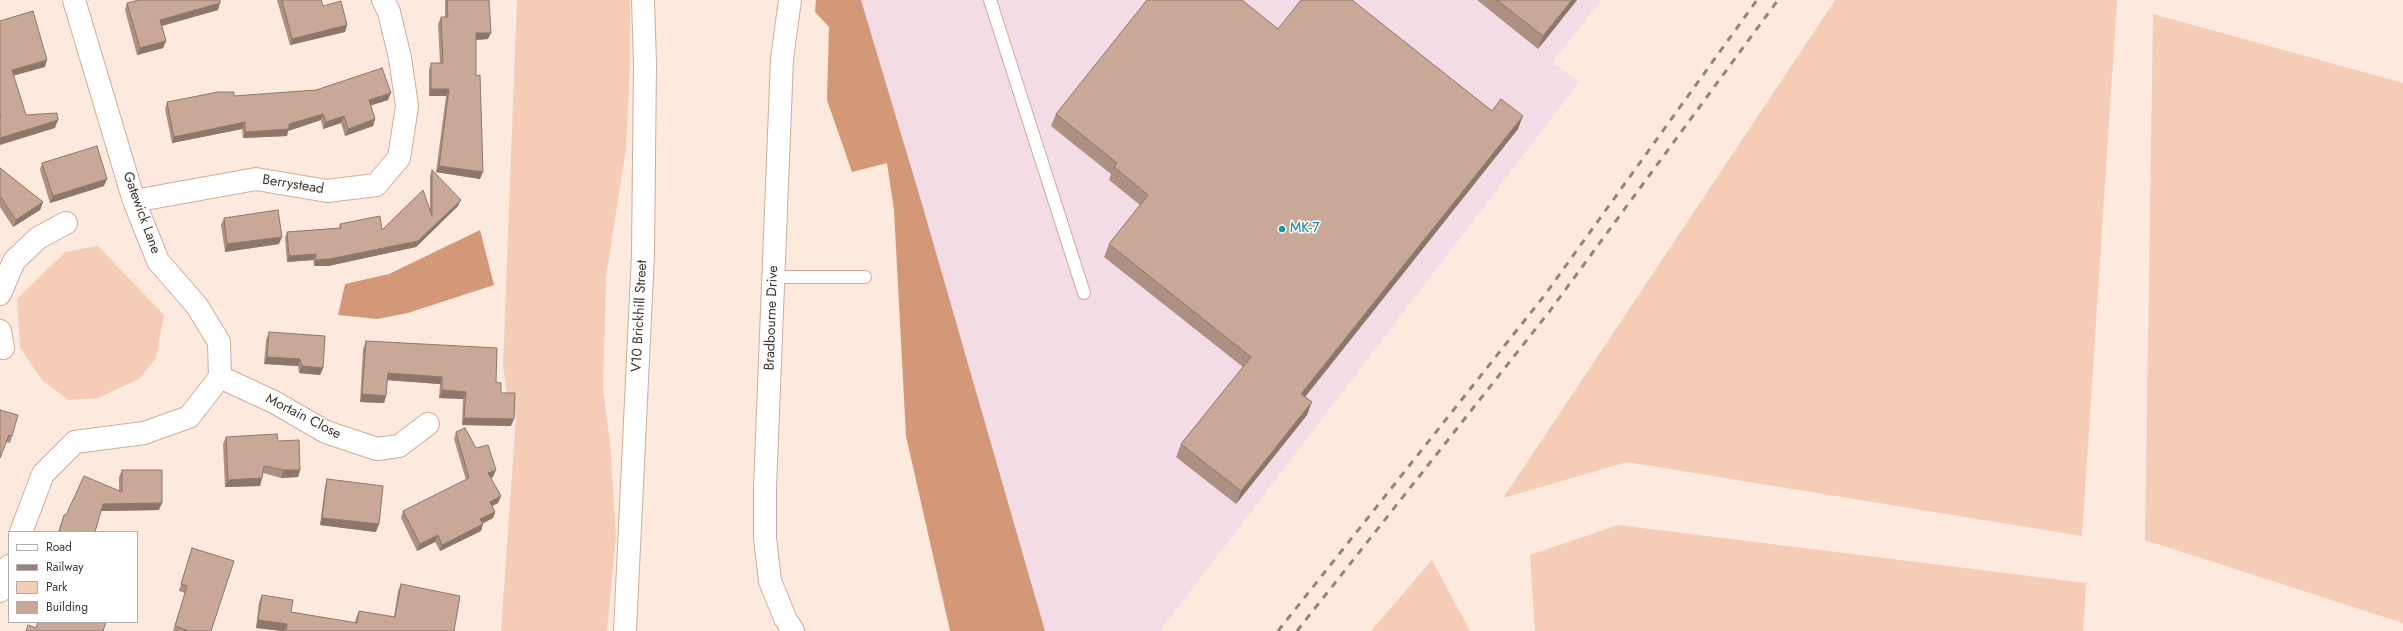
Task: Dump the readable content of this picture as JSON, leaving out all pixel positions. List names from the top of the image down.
{
  "streets": {
    "street": [
      "Berrystead",
      "Gatewick Lane",
      "V10 Brickhill Street",
      "Bradbourne Drive",
      "Mortain Close"
    ]
  },
  "crossings": [
    ["Berrystead", "Gatewick Lane"],
    ["Gatewick Lane", "Mortain Close"]
  ],
  "places": ["MK-7"],
  "legend": [
    "Road",
    "Railway",
    "Park",
    "Building"
  ]
}
